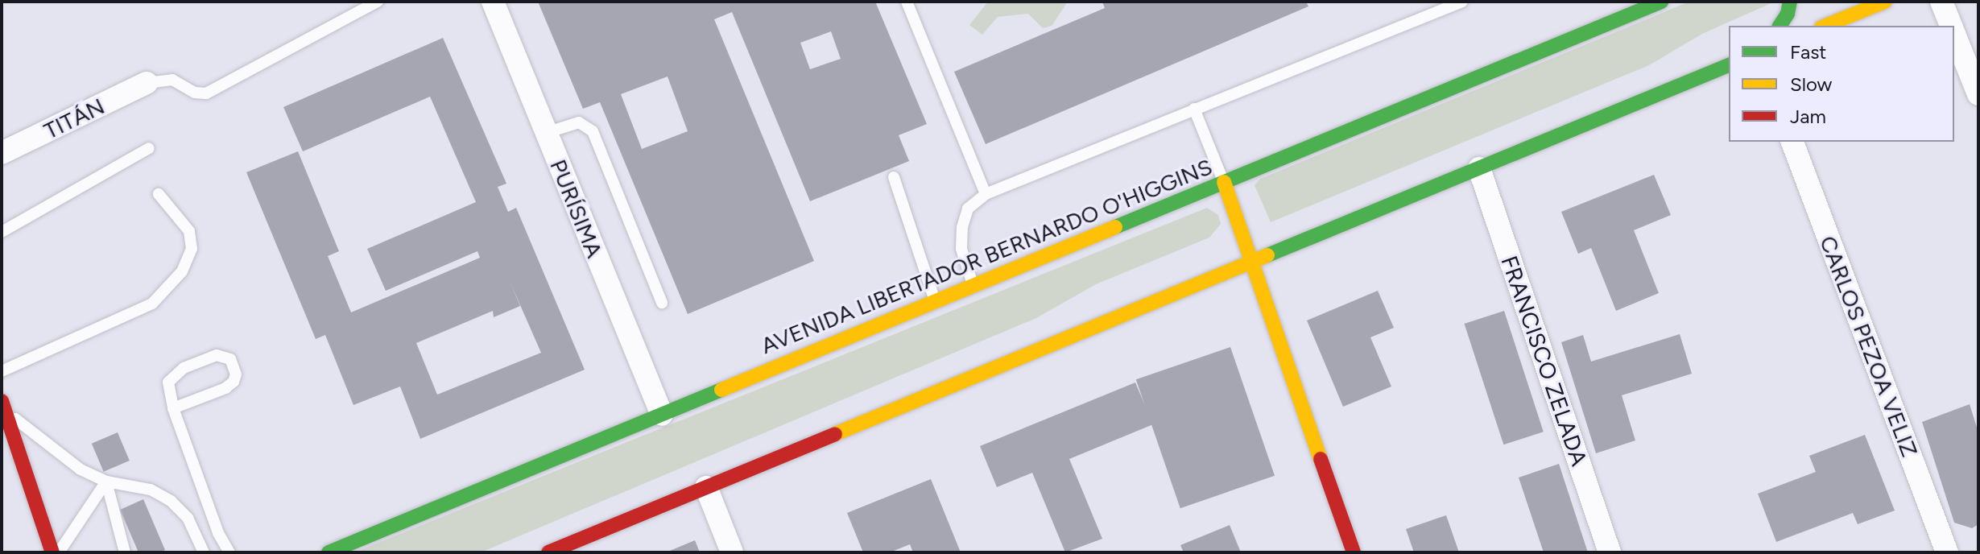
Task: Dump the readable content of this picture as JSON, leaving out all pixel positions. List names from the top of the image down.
{
  "streets": {
    "main road": ["AVENIDA LIBERTADOR BERNARDO O'HIGGINS"],
    "street": [
      "TITÁN",
      "PURÍSIMA",
      "CARLOS PEZOA VELIZ",
      "FRANCISCO ZELADA"
    ]
  },
  "crossings": [
    ["PURÍSIMA", "AVENIDA LIBERTADOR BERNARDO O'HIGGINS"]
  ],
  "legend": ["Fast", "Slow", "Jam"]
}
